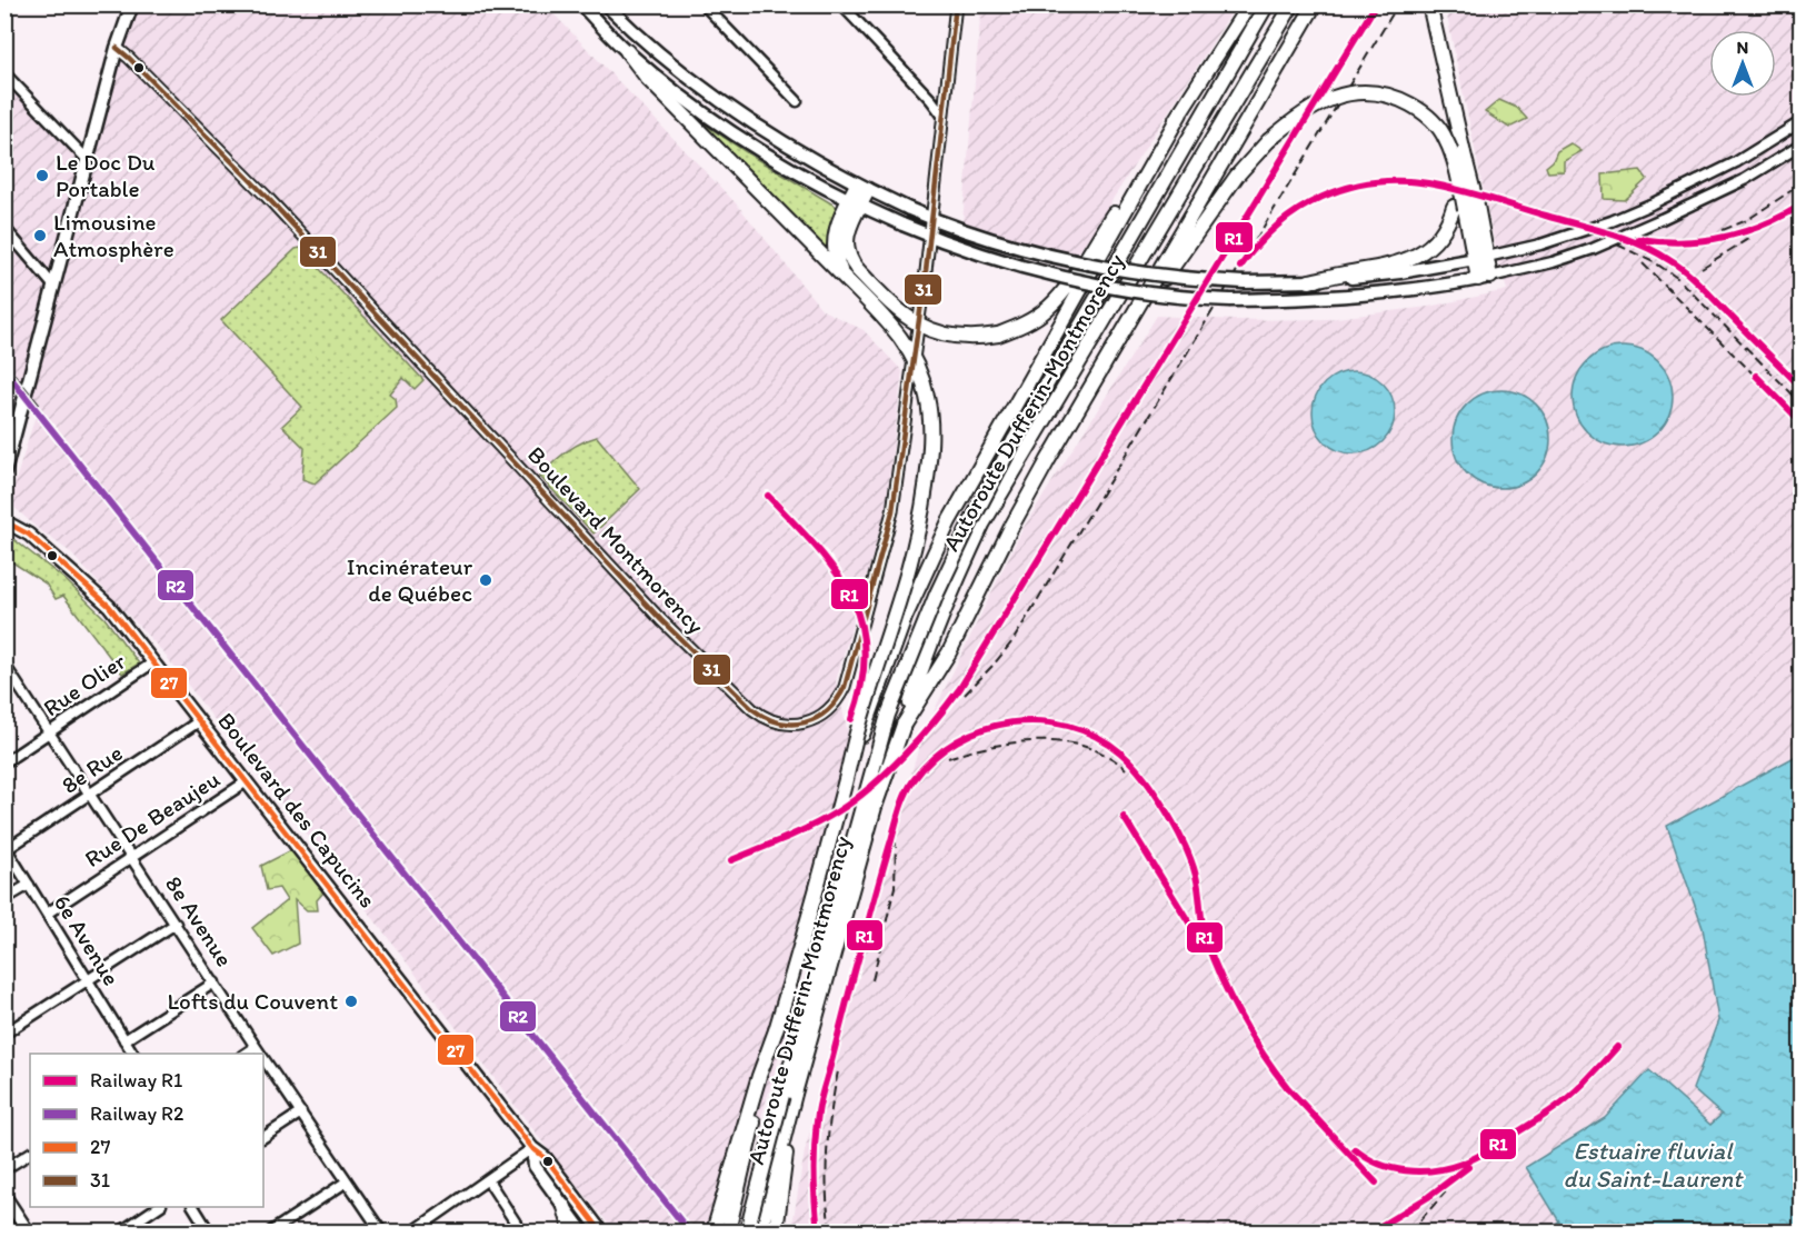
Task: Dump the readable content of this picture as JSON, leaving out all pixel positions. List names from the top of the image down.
{
  "streets": {
    "highway": ["Autoroute Dufferin-Montmorency"],
    "main road": ["Boulevard des Capucins"],
    "street": [
      "Boulevard Montmorency",
      "Rue Olier",
      "8e Rue",
      "Rue De Beaujeu",
      "8e Avenue",
      "6e Avenue"
    ]
  },
  "crossings": [
    ["Rue Olier", "Boulevard des Capucins"],
    ["Rue Olier", "8e Avenue"],
    ["8e Rue", "Boulevard des Capucins"],
    ["8e Rue", "8e Avenue"],
    ["8e Rue", "6e Avenue"],
    ["Boulevard des Capucins", "Rue De Beaujeu"],
    ["Rue De Beaujeu", "8e Avenue"],
    ["Rue De Beaujeu", "6e Avenue"]
  ],
  "water": ["Estuaire fluvial du Saint-Laurent"],
  "places": [
    "Le Doc Du Portable",
    "Limousine Atmosphère",
    "Incinérateur de Québec",
    "Lofts du Couvent"
  ],
  "lines": [
    "rail line R1",
    "transit line 31",
    "rail line R2",
    "transit line 27"
  ],
  "legend": [
    "Railway R1",
    "Railway R2",
    "27",
    "31"
  ],
  "north": "top"
}
